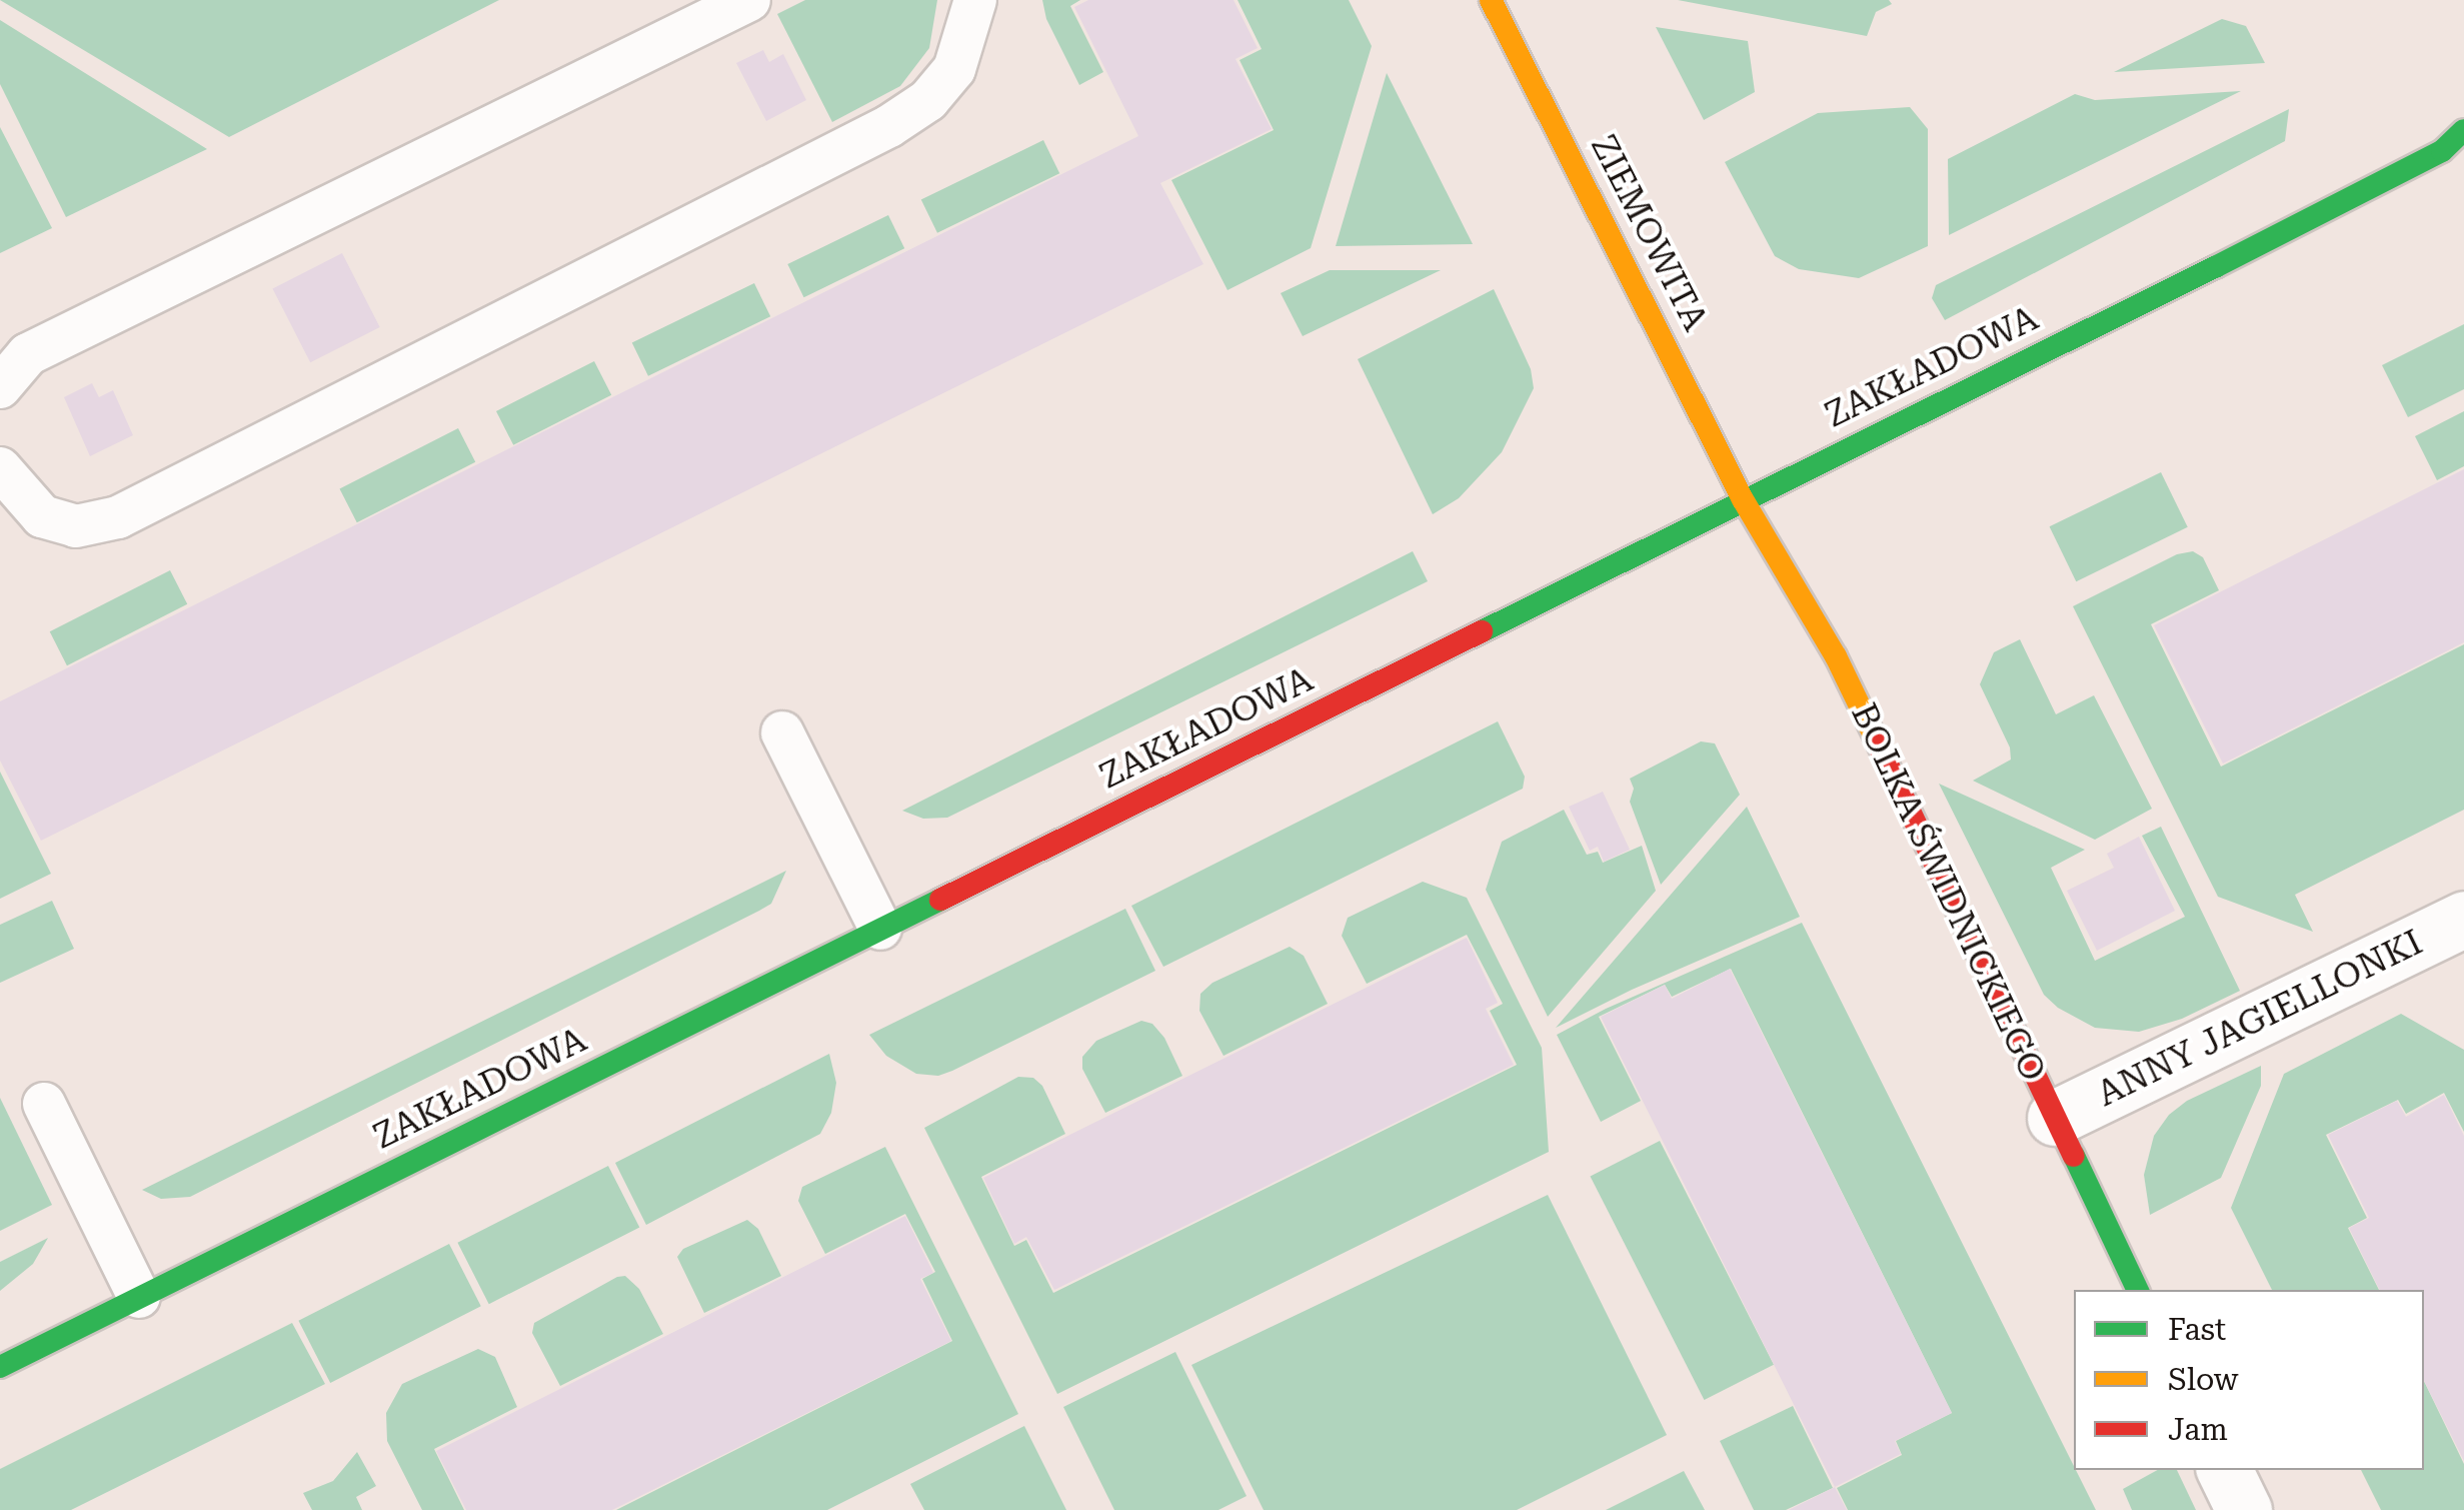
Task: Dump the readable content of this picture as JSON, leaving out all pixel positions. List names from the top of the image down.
{
  "streets": {
    "street": [
      "ZIEMOWITA",
      "ZAKŁADOWA",
      "BOLKA ŚWIDNICKIEGO",
      "ANNY JAGIELLONKI"
    ]
  },
  "crossings": [
    ["ZIEMOWITA", "ZAKŁADOWA"],
    ["ZIEMOWITA", "BOLKA ŚWIDNICKIEGO"],
    ["ZAKŁADOWA", "BOLKA ŚWIDNICKIEGO"],
    ["BOLKA ŚWIDNICKIEGO", "ANNY JAGIELLONKI"]
  ],
  "legend": ["Fast", "Slow", "Jam"]
}
